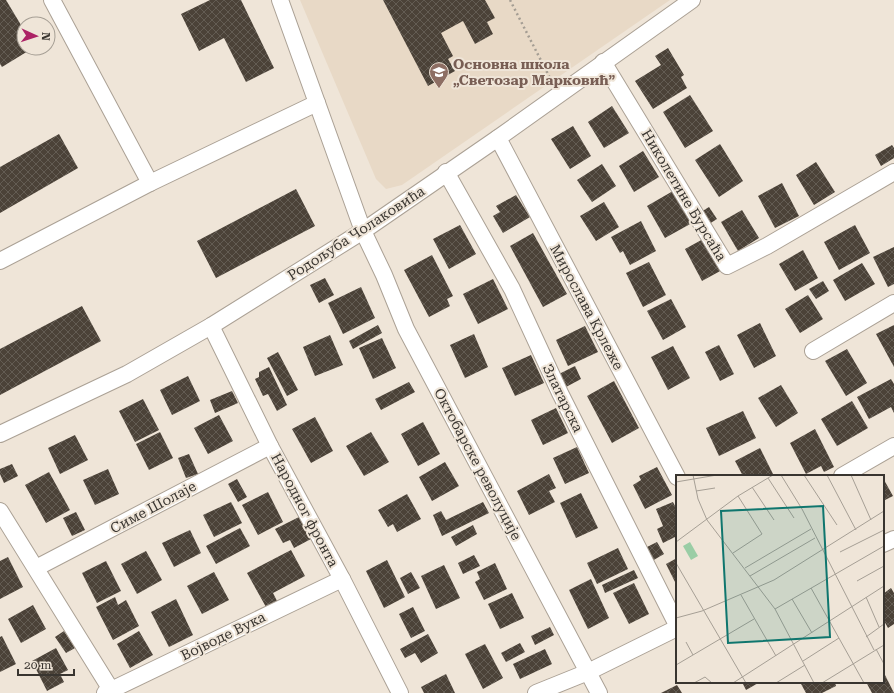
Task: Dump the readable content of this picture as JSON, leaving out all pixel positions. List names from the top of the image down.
{
  "streets": {
    "street": [
      "Николетине Бурсаћа",
      "Родољуба Чолаковића",
      "Мирослава Крлеже",
      "Златарска",
      "Октобарске револуције",
      "Симе Шолаје",
      "Народног фронта",
      "Војводе Вука"
    ]
  },
  "crossings": [
    ["Николетине Бурсаћа", "Родољуба Чолаковића"],
    ["Родољуба Чолаковића", "Мирослава Крлеже"],
    ["Родољуба Чолаковића", "Златарска"],
    ["Родољуба Чолаковића", "Октобарске револуције"],
    ["Родољуба Чолаковића", "Народног фронта"],
    ["Симе Шолаје", "Народног фронта"],
    ["Народног фронта", "Војводе Вука"]
  ],
  "places": {
    "school or university": ["Основна школа „Светозар Марковић”"]
  },
  "scale_bar": "20 m",
  "north": "right"
}
